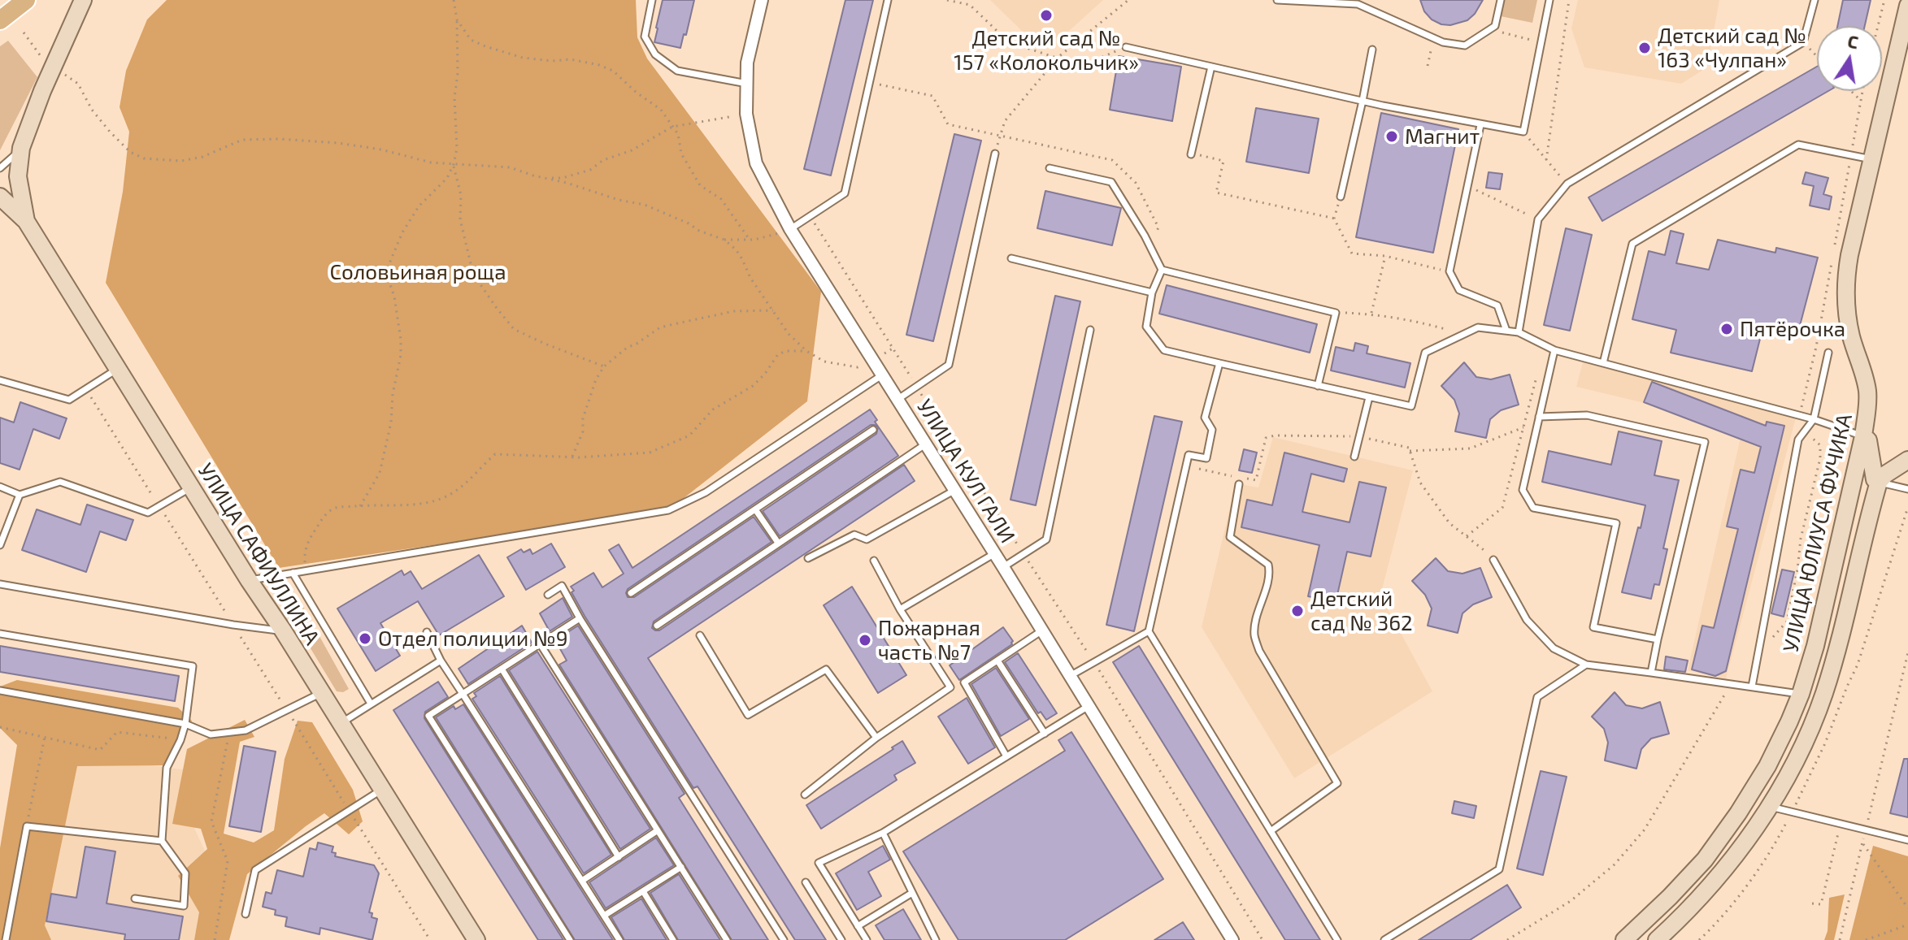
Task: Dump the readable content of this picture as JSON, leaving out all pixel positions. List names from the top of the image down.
{
  "streets": {
    "main road": ["УЛИЦА ЮЛИУСА ФУЧИКА", "УЛИЦА САФИУЛЛИНА"],
    "street": ["УЛИЦА КУЛ ГАЛИ"]
  },
  "parks": ["Соловьиная роща"],
  "places": [
    "Детский сад № 157 «Колокольчик»",
    "Детский сад № 163 «Чулпан»",
    "Магнит",
    "Пятёрочка",
    "Детский сад № 362",
    "Отдел полиции №9",
    "Пожарная часть №7"
  ],
  "north": "top"
}
